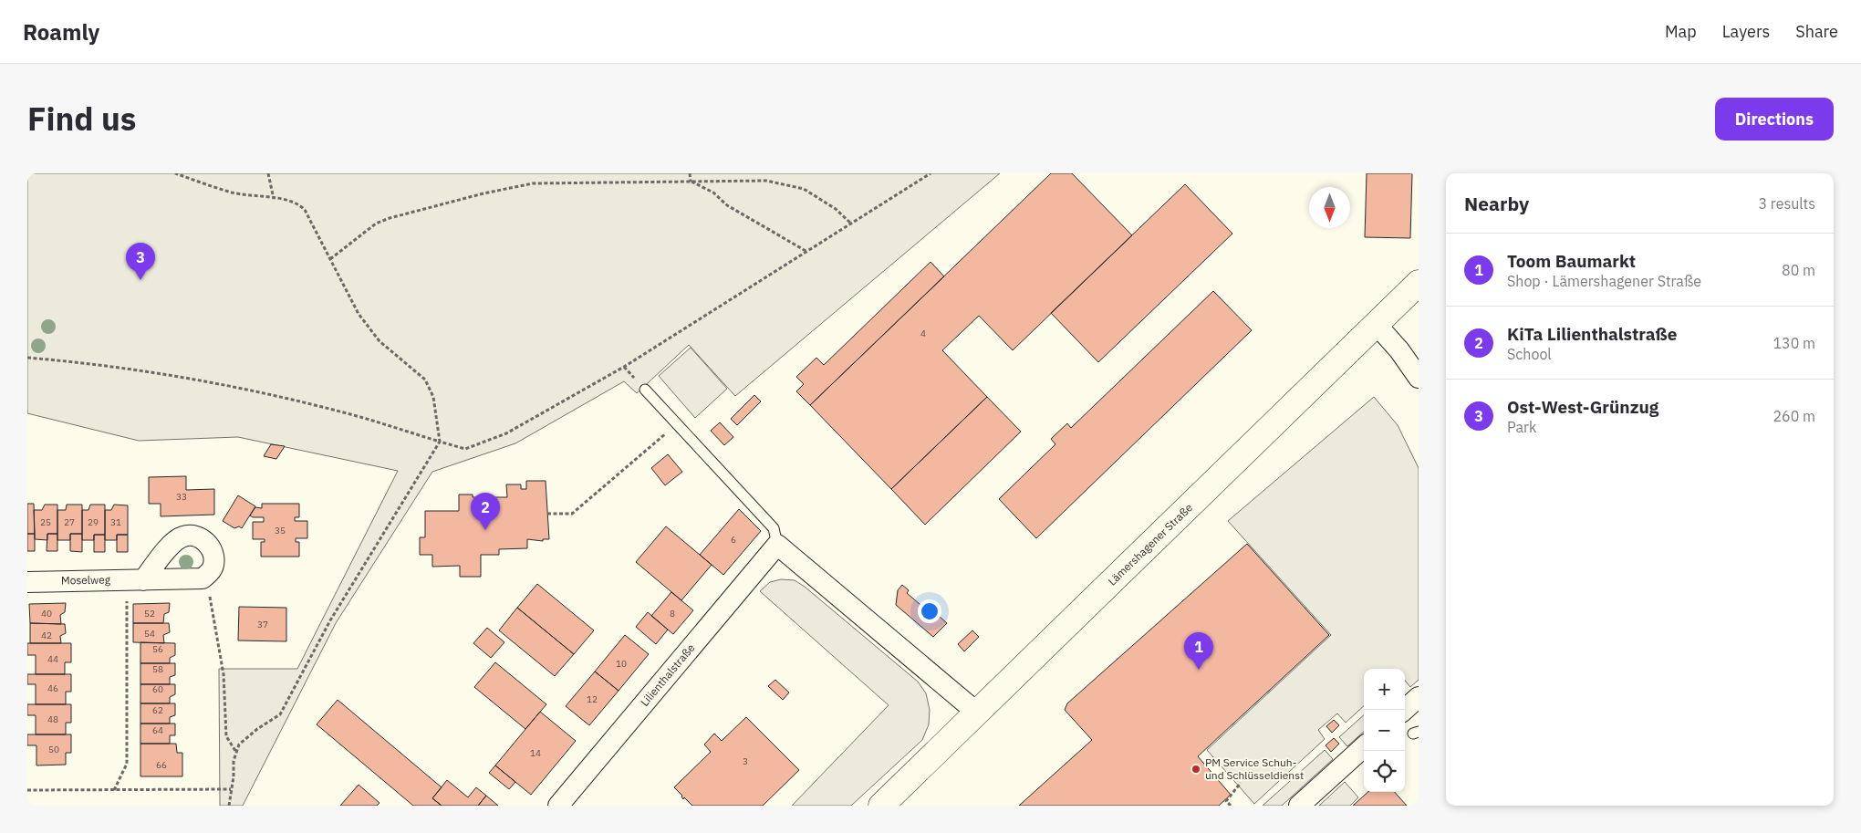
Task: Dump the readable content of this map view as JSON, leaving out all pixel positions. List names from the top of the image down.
{
  "streets": {
    "main road": ["Lämershagener Straße"],
    "street": ["Moselweg", "Lilienthalstraße"]
  },
  "places": ["PM Service Schuh- und Schlüsseldienst"],
  "house_numbers": [
    "4",
    "33",
    "25",
    "27",
    "29",
    "31",
    "35",
    "6",
    "40",
    "52",
    "8",
    "37",
    "54",
    "42",
    "56",
    "44",
    "10",
    "58",
    "46",
    "60",
    "12",
    "62",
    "48",
    "64",
    "50",
    "14",
    "3",
    "66"
  ],
  "north": "bottom",
  "page": {
    "header": "Roamly",
    "nav": ["Map", "Layers", "Share"],
    "title": "Find us",
    "buttons": "Directions",
    "heading": ["Nearby", "3 results"],
    "list": [
      {
        "mark": "1",
        "name": "Toom Baumarkt",
        "note": "Shop · Lämershagener Straße",
        "value": "80 m"
      },
      {
        "mark": "2",
        "name": "KiTa Lilienthalstraße",
        "note": "School",
        "value": "130 m"
      },
      {
        "mark": "3",
        "name": "Ost-West-Grünzug",
        "note": "Park",
        "value": "260 m"
      }
    ],
    "pins": ["3", "2", "1"],
    "map_buttons": ["+", "−"]
  }
}
